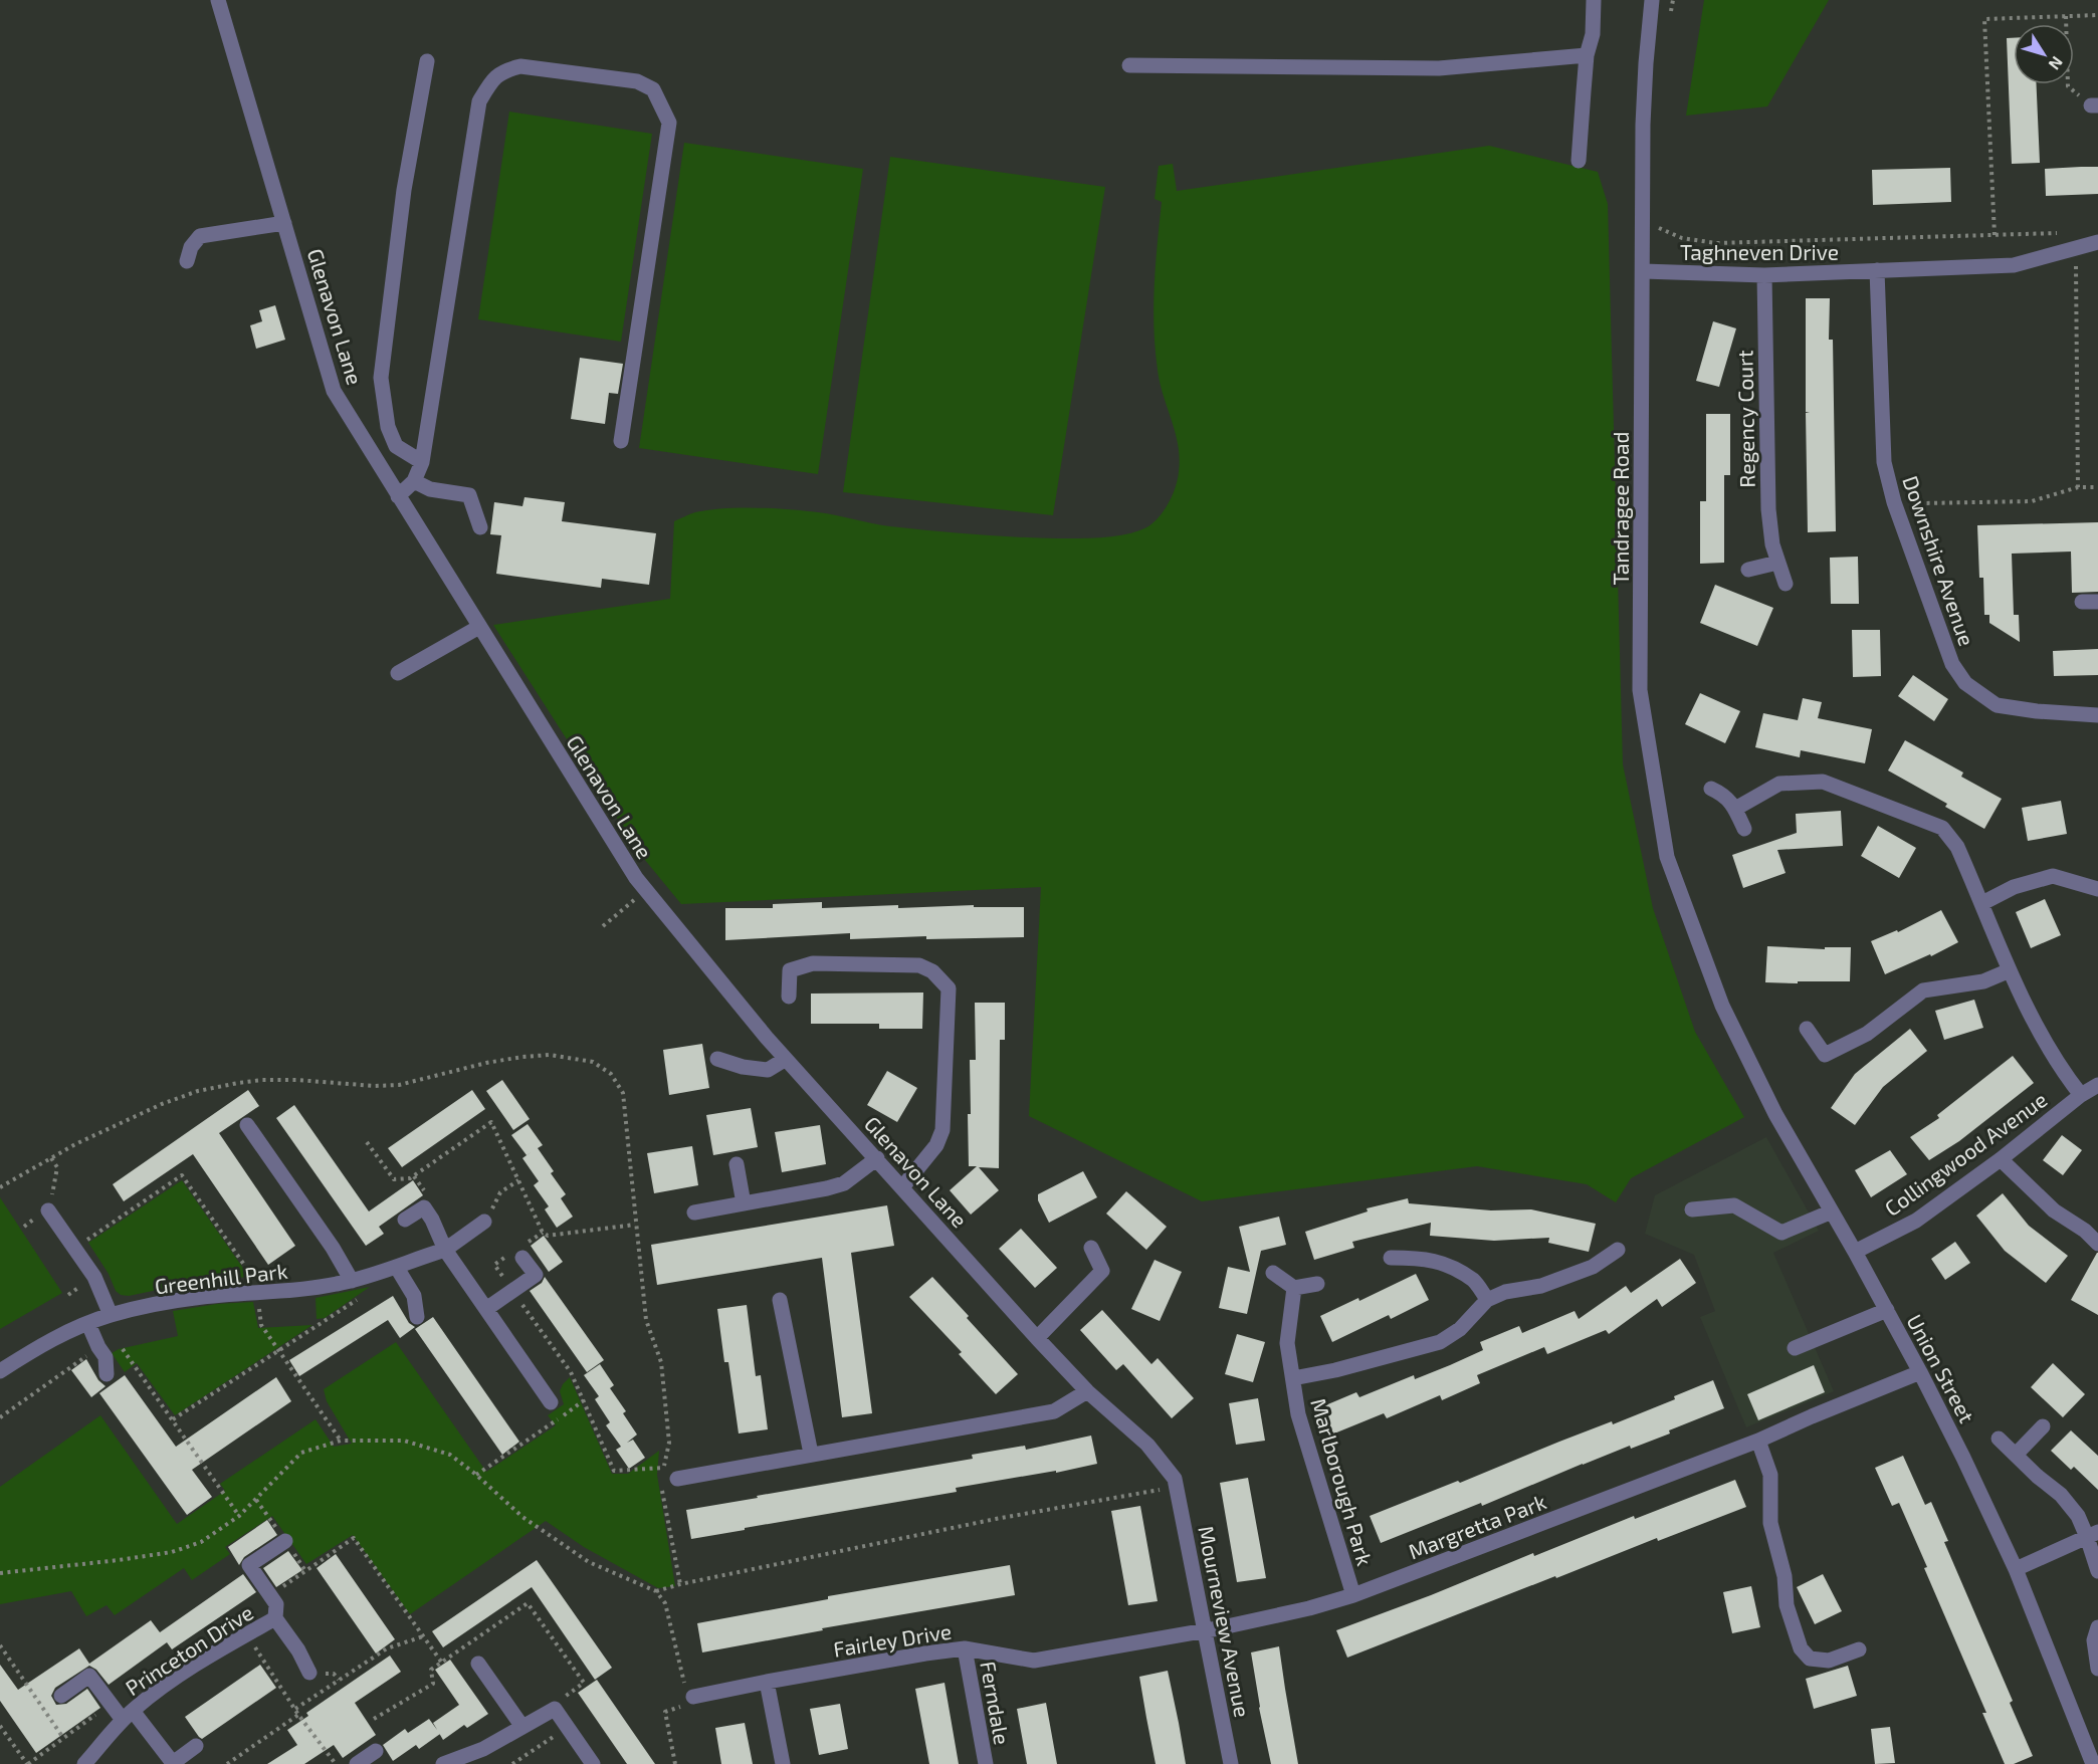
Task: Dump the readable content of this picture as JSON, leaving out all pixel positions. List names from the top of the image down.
{
  "streets": {
    "street": [
      "Taghneven Drive",
      "Glenavon Lane",
      "Regency Court",
      "Tandragee Road",
      "Downshire Avenue",
      "Collingwood Avenue",
      "Greenhill Park",
      "Union Street",
      "Marlborough Park",
      "Margretta Park",
      "Mourneview Avenue",
      "Fairley Drive",
      "Princeton Drive",
      "Ferndale"
    ]
  },
  "crossings": [
    ["Taghneven Drive", "Regency Court"],
    ["Taghneven Drive", "Tandragee Road"],
    ["Taghneven Drive", "Downshire Avenue"],
    ["Glenavon Lane", "Mourneview Avenue"],
    ["Tandragee Road", "Union Street"],
    ["Collingwood Avenue", "Union Street"],
    ["Union Street", "Margretta Park"],
    ["Marlborough Park", "Margretta Park"],
    ["Margretta Park", "Mourneview Avenue"],
    ["Margretta Park", "Fairley Drive"],
    ["Mourneview Avenue", "Fairley Drive"],
    ["Fairley Drive", "Ferndale"]
  ],
  "north": "bottom right"
}
